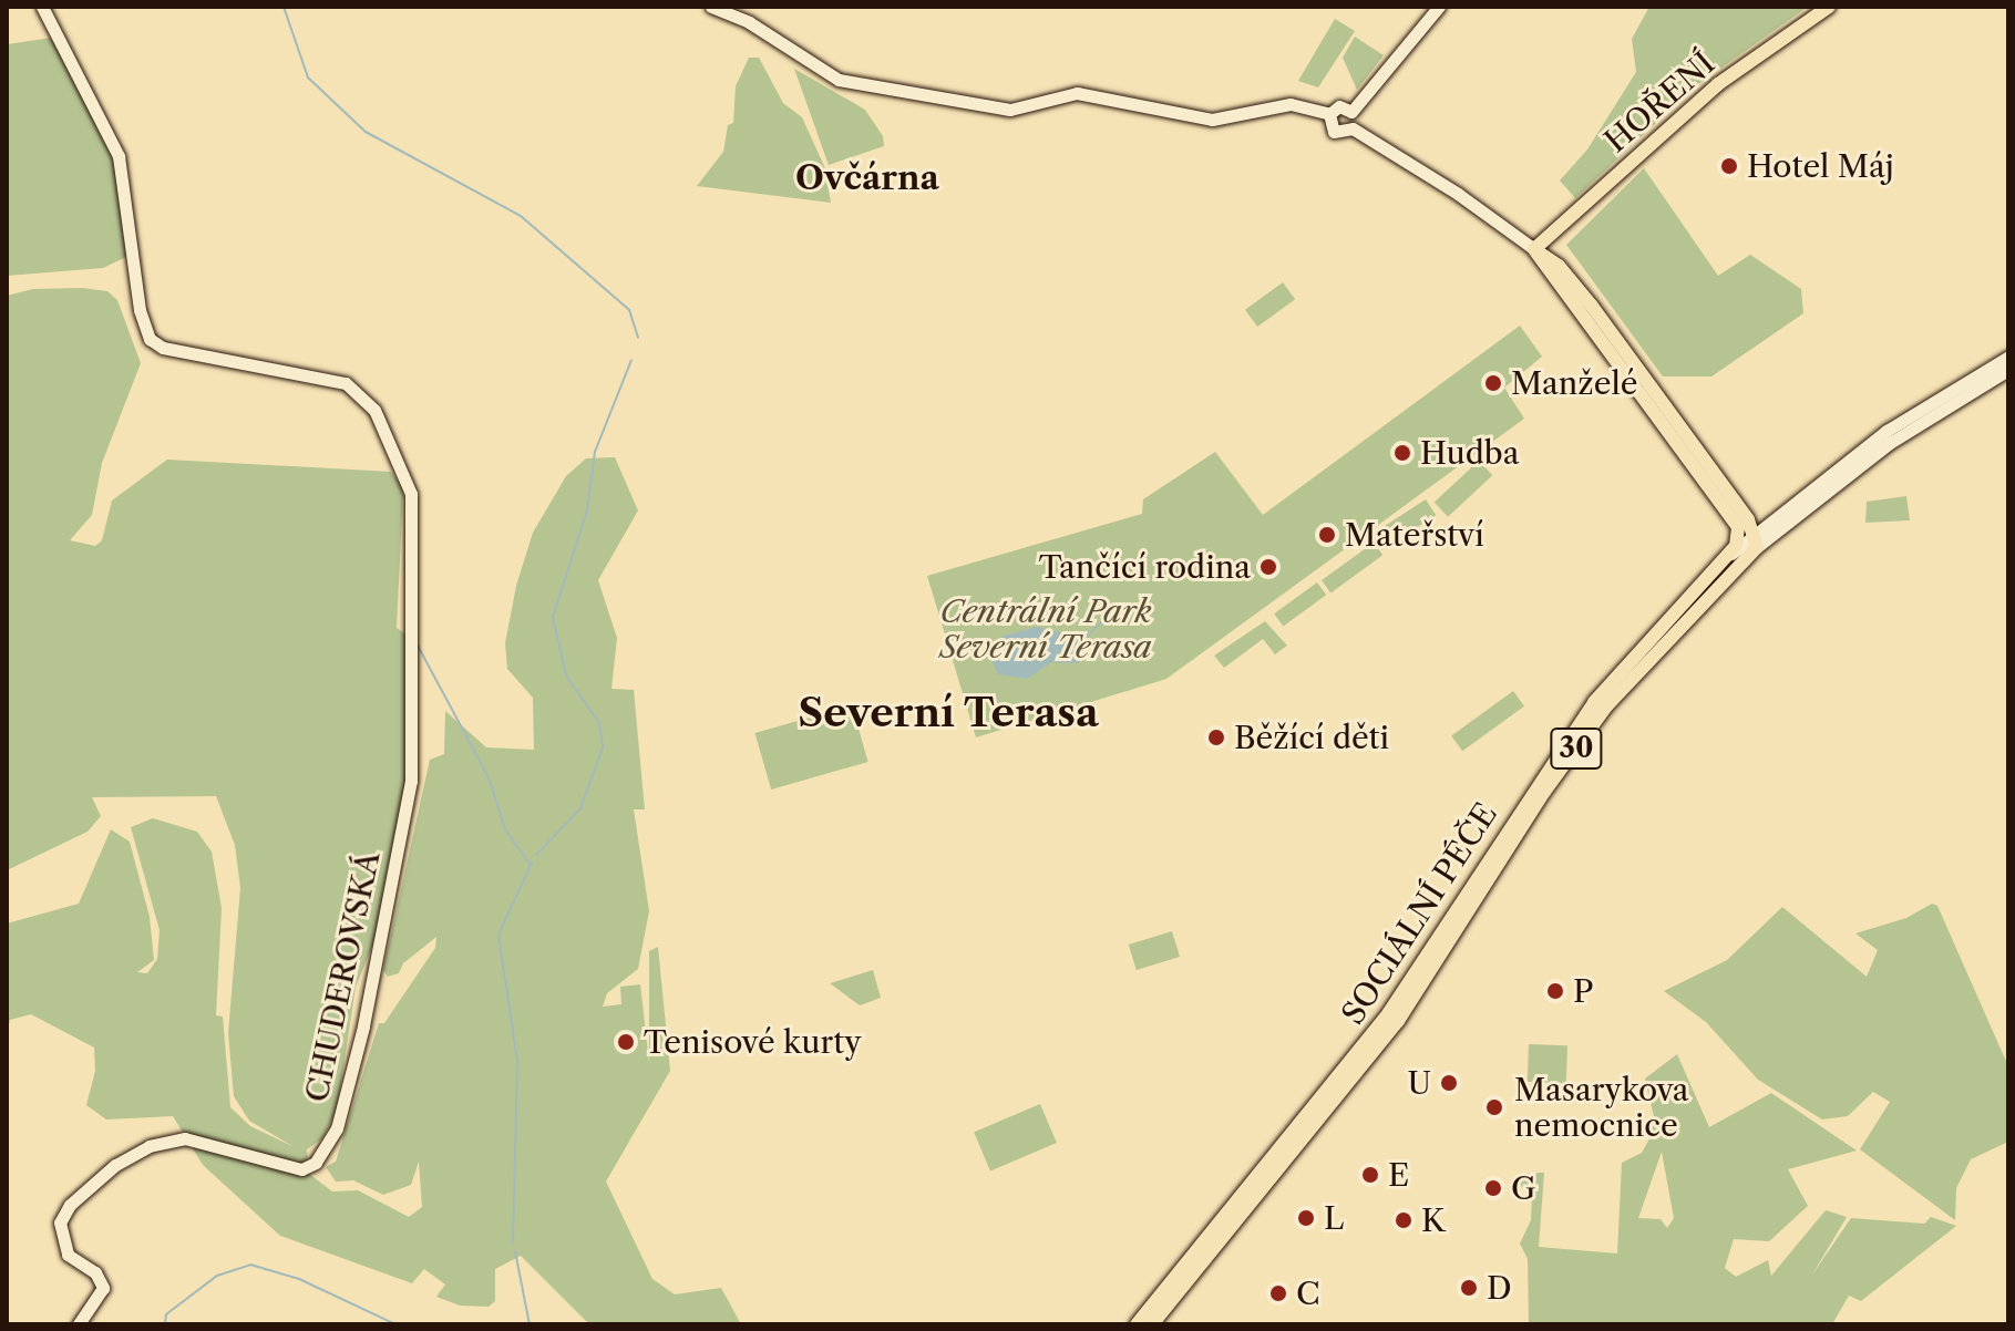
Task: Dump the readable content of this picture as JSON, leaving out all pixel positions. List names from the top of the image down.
{
  "streets": {
    "main road": ["HOŘENÍ", "30", "SOCIÁLNÍ PÉČE"],
    "street": ["CHUDEROVSKÁ"]
  },
  "crossings": [
    ["30", "SOCIÁLNÍ PÉČE"]
  ],
  "districts": ["Ovčárna", "Severní Terasa"],
  "parks": ["Centrální Park Severní Terasa"],
  "places": [
    "Hotel Máj",
    "Manželé",
    "Hudba",
    "Mateřství",
    "Tančící rodina",
    "Běžící děti",
    "P",
    "Tenisové kurty",
    "U",
    "Masarykova nemocnice",
    "E",
    "G",
    "L",
    "K",
    "D",
    "C"
  ]
}
